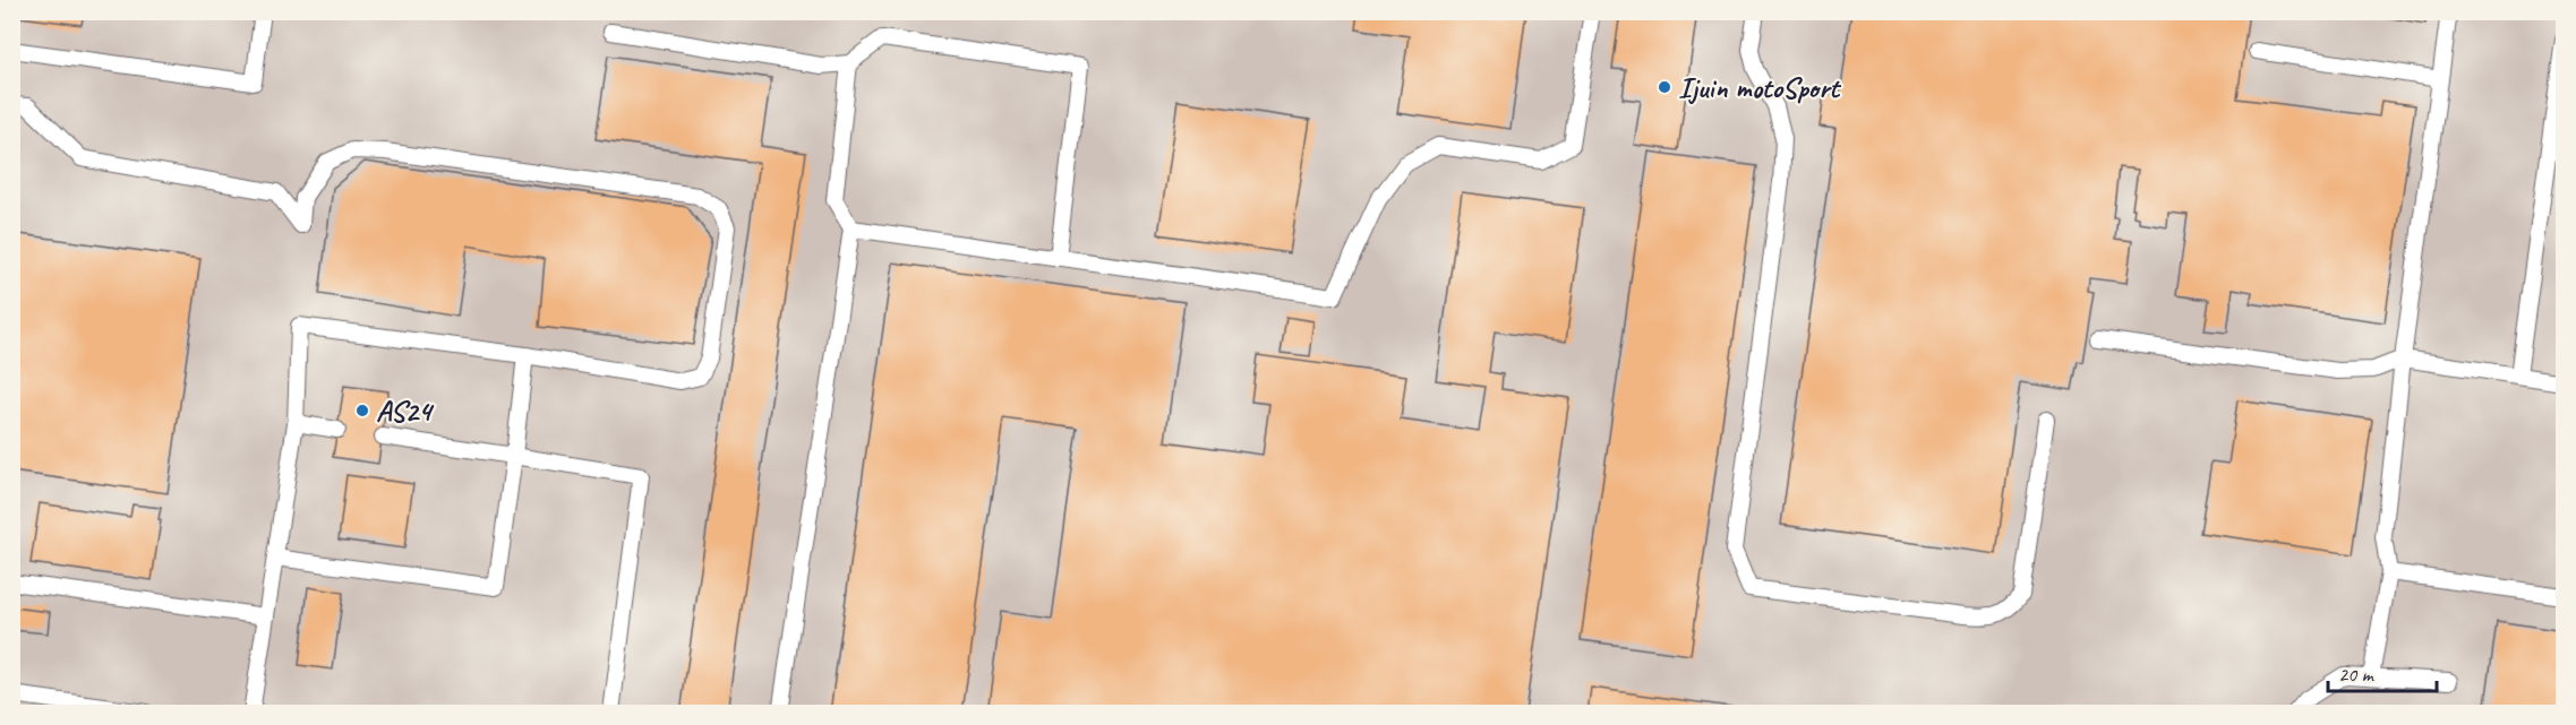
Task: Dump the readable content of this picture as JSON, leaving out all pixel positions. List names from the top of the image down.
{
  "places": ["Ijuin motoSport", "AS24"],
  "scale_bar": "20 m"
}
